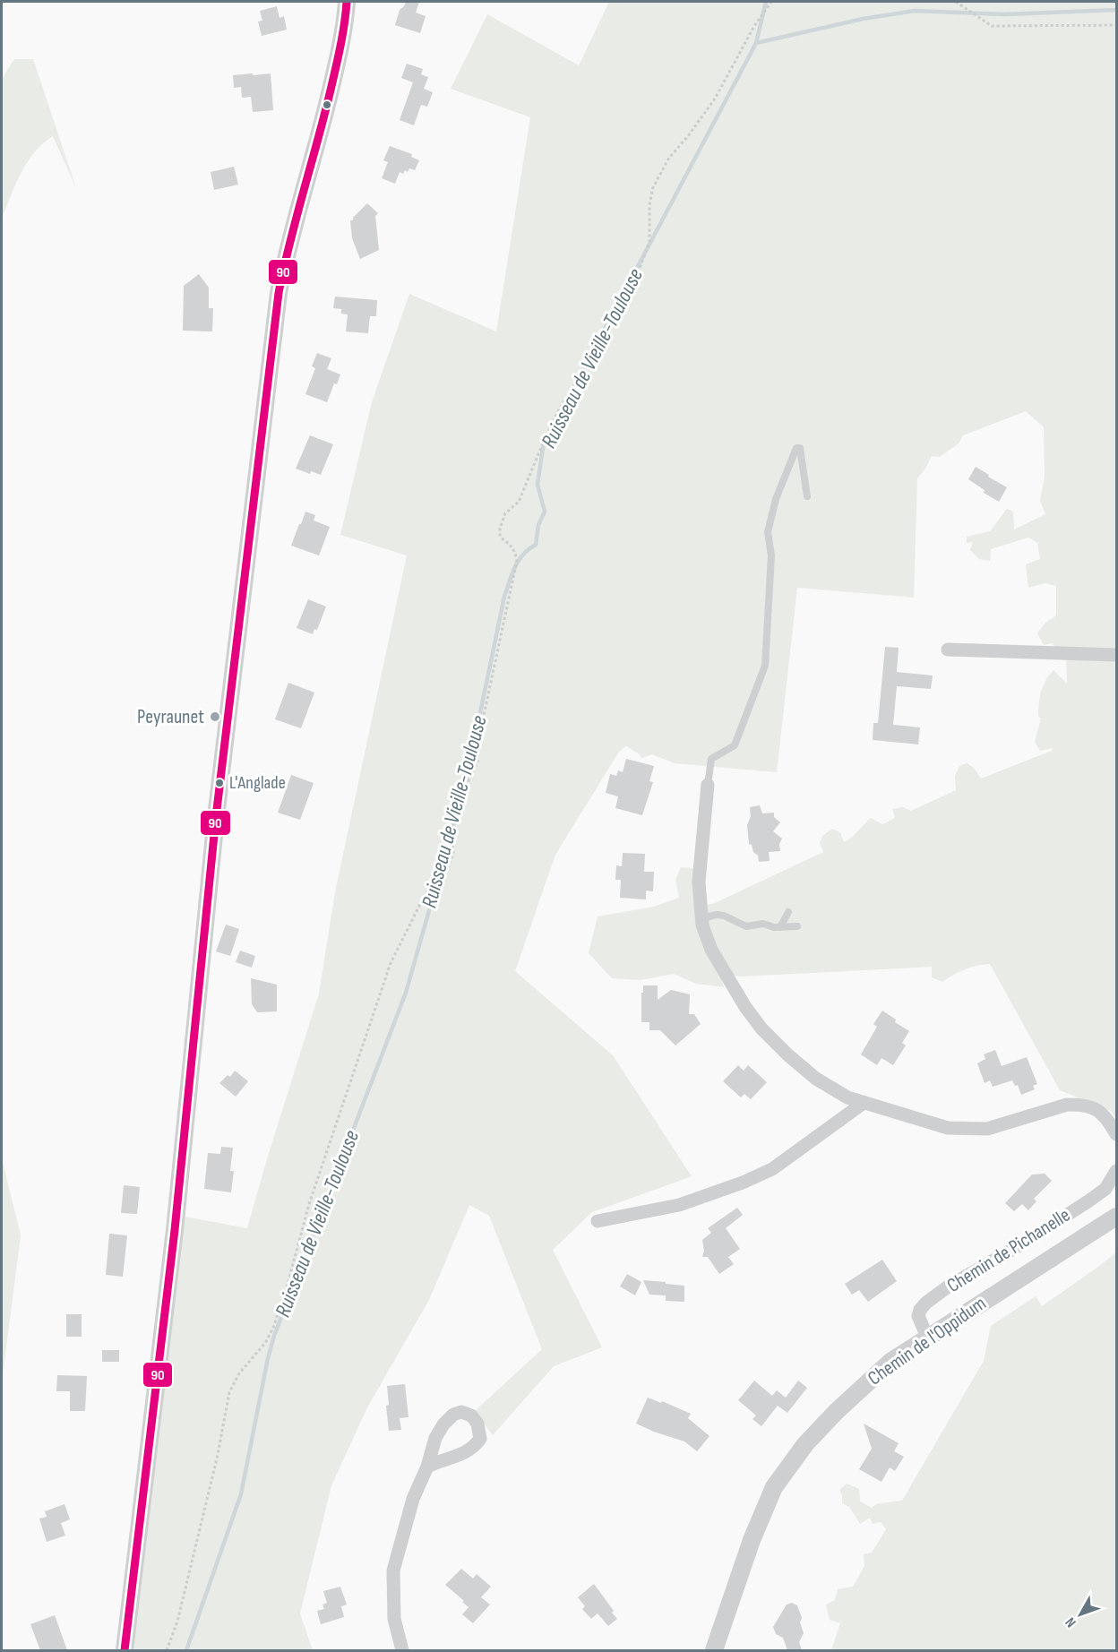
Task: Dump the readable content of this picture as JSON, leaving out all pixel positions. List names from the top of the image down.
{
  "streets": {
    "street": ["Chemin de Pichanelle", "Chemin de l'Oppidum"]
  },
  "crossings": [
    ["Chemin de Pichanelle", "Chemin de l'Oppidum"]
  ],
  "water": ["Ruisseau de Vieille-Toulouse"],
  "places": ["Peyraunet", "L'Anglade"],
  "lines": ["transit line 90"],
  "north": "bottom left"
}
